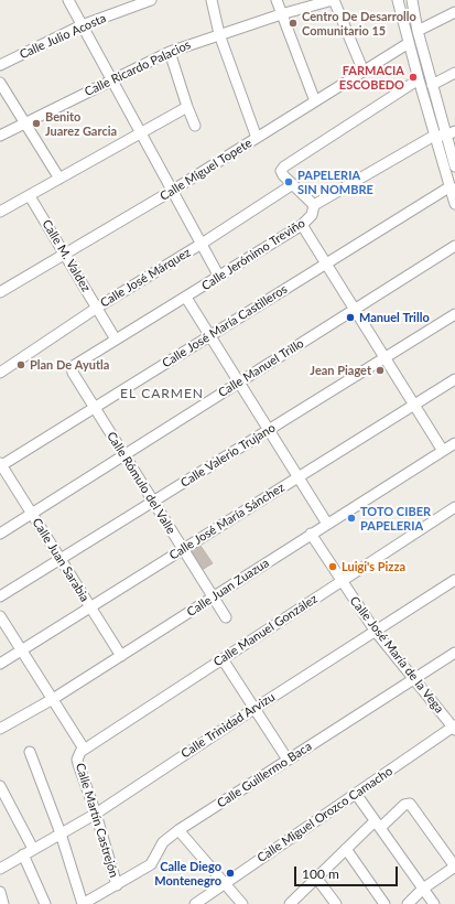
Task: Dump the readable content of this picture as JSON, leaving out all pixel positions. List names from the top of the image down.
{
  "streets": {
    "street": [
      "Calle Julio Acosta",
      "Calle Ricardo Palacios",
      "Calle Miguel Topete",
      "Calle Jerónimo Treviño",
      "Calle M. Valdez",
      "Calle José Márquez",
      "Calle José María Castilleros",
      "Calle Manuel Trillo",
      "Calle Valerio Trujano",
      "Calle Rómulo del Valle",
      "Calle José María Sánchez",
      "Calle Juan Sarabia",
      "Calle Juan Zuazua",
      "Calle Manuel González",
      "Calle José María de la Vega",
      "Calle Trinidad Arvizu",
      "Calle Guillermo Baca",
      "Calle Miguel Orozco Camacho",
      "Calle Martín Castrejón"
    ]
  },
  "crossings": [
    ["Calle Miguel Topete", "Calle M. Valdez"],
    ["Calle Jerónimo Treviño", "Calle M. Valdez"],
    ["Calle Jerónimo Treviño", "Calle Rómulo del Valle"],
    ["Calle M. Valdez", "Calle José Márquez"],
    ["Calle José María Castilleros", "Calle Rómulo del Valle"],
    ["Calle José María Castilleros", "Calle Juan Sarabia"],
    ["Calle Manuel Trillo", "Calle Rómulo del Valle"],
    ["Calle Manuel Trillo", "Calle Juan Sarabia"],
    ["Calle Valerio Trujano", "Calle Rómulo del Valle"],
    ["Calle Valerio Trujano", "Calle Juan Sarabia"],
    ["Calle Rómulo del Valle", "Calle José María Sánchez"],
    ["Calle Rómulo del Valle", "Calle Juan Zuazua"],
    ["Calle José María Sánchez", "Calle Juan Sarabia"],
    ["Calle José María Sánchez", "Calle Martín Castrejón"],
    ["Calle Juan Sarabia", "Calle Juan Zuazua"],
    ["Calle Juan Zuazua", "Calle José María de la Vega"],
    ["Calle Juan Zuazua", "Calle Martín Castrejón"],
    ["Calle Manuel González", "Calle José María de la Vega"],
    ["Calle Manuel González", "Calle Martín Castrejón"],
    ["Calle José María de la Vega", "Calle Trinidad Arvizu"],
    ["Calle José María de la Vega", "Calle Guillermo Baca"],
    ["Calle José María de la Vega", "Calle Miguel Orozco Camacho"],
    ["Calle Trinidad Arvizu", "Calle Martín Castrejón"],
    ["Calle Guillermo Baca", "Calle Martín Castrejón"]
  ],
  "districts": ["EL CARMEN"],
  "places": [
    "Centro De Desarrollo Comunitario 15",
    "FARMACIA ESCOBEDO",
    "Benito Juarez Garcia",
    "PAPELERIA SIN NOMBRE",
    "Manuel Trillo",
    "Plan De Ayutla",
    "Jean Piaget",
    "TOTO CIBER PAPELERIA",
    "Luigi's Pizza",
    "Calle Diego Montenegro"
  ],
  "scale_bar": "100 m"
}
